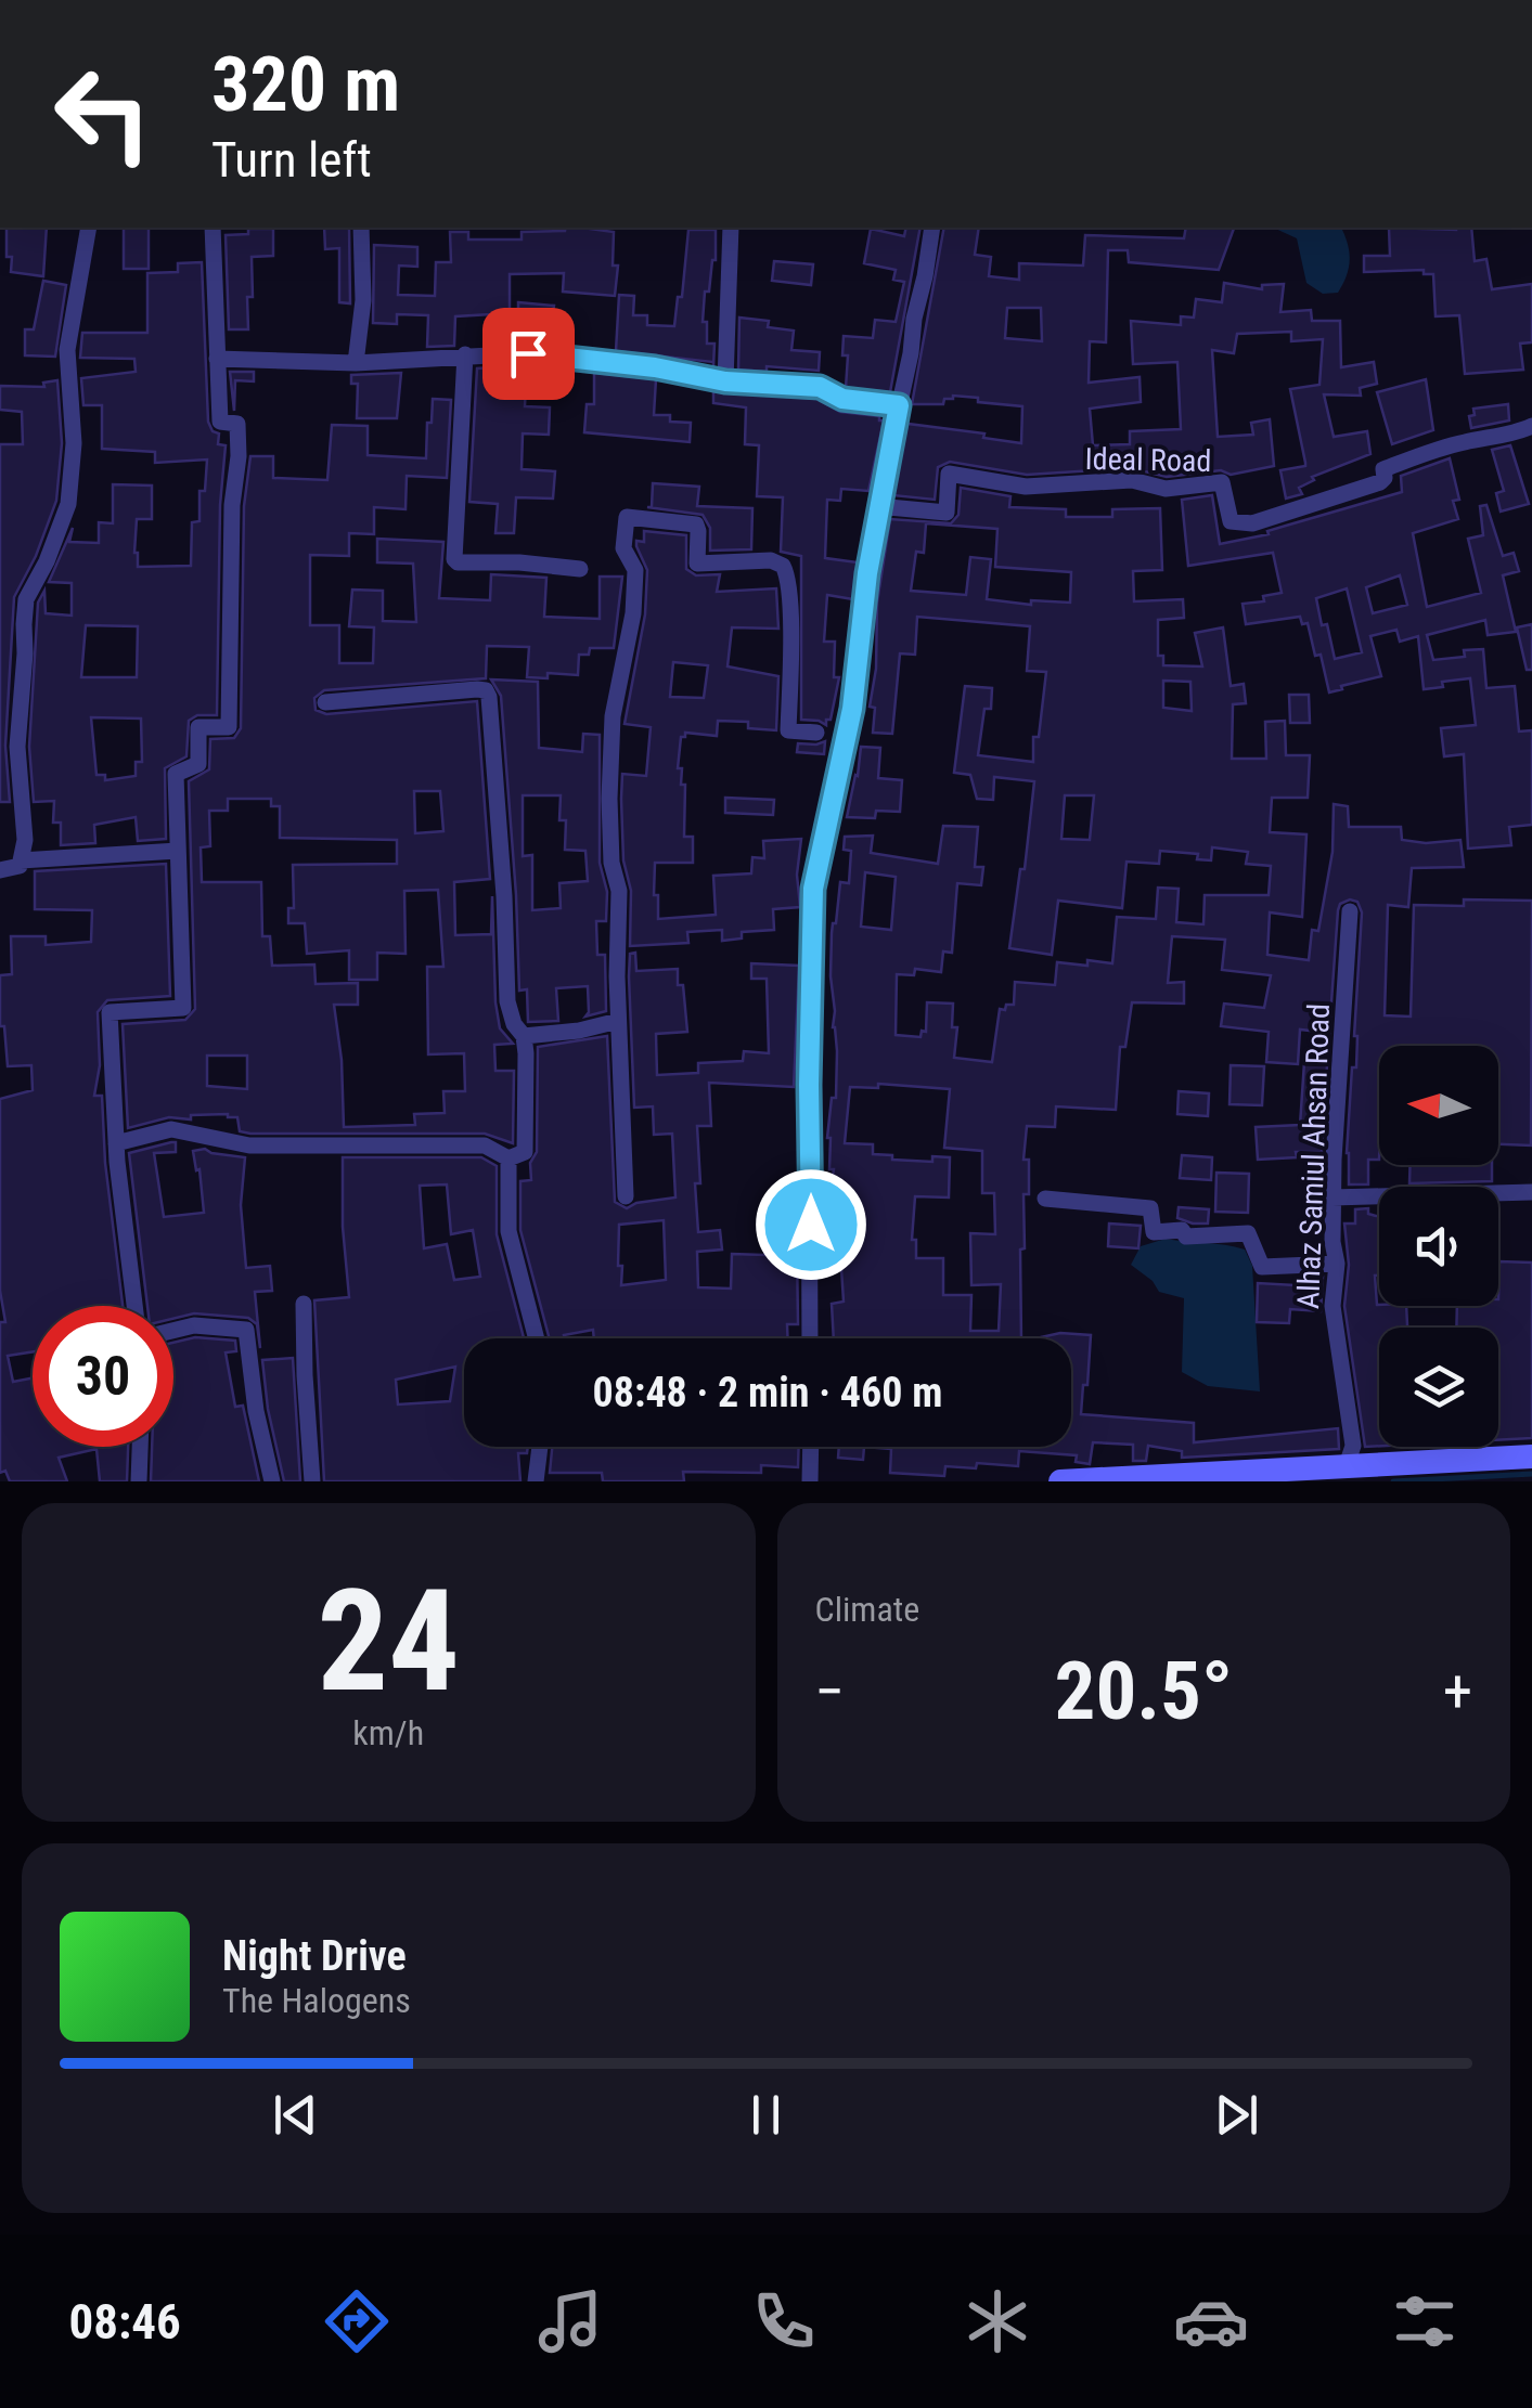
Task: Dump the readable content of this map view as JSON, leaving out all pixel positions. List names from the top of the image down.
{
  "streets": {
    "street": ["Ideal Road", "Alhaz Samiul Ahsan Road"]
  },
  "north": "left",
  "page": {
    "turn": ["320 m", "Turn left"],
    "limit": "30",
    "trip": "08:48 · 2 min · 460 m",
    "tile": [
      ["24", "km/h"],
      "Climate"
    ],
    "heat": ["−", "20.5°", "+"],
    "song": ["Night Drive", "The Halogens"],
    "tabs": "08:46"
  }
}
